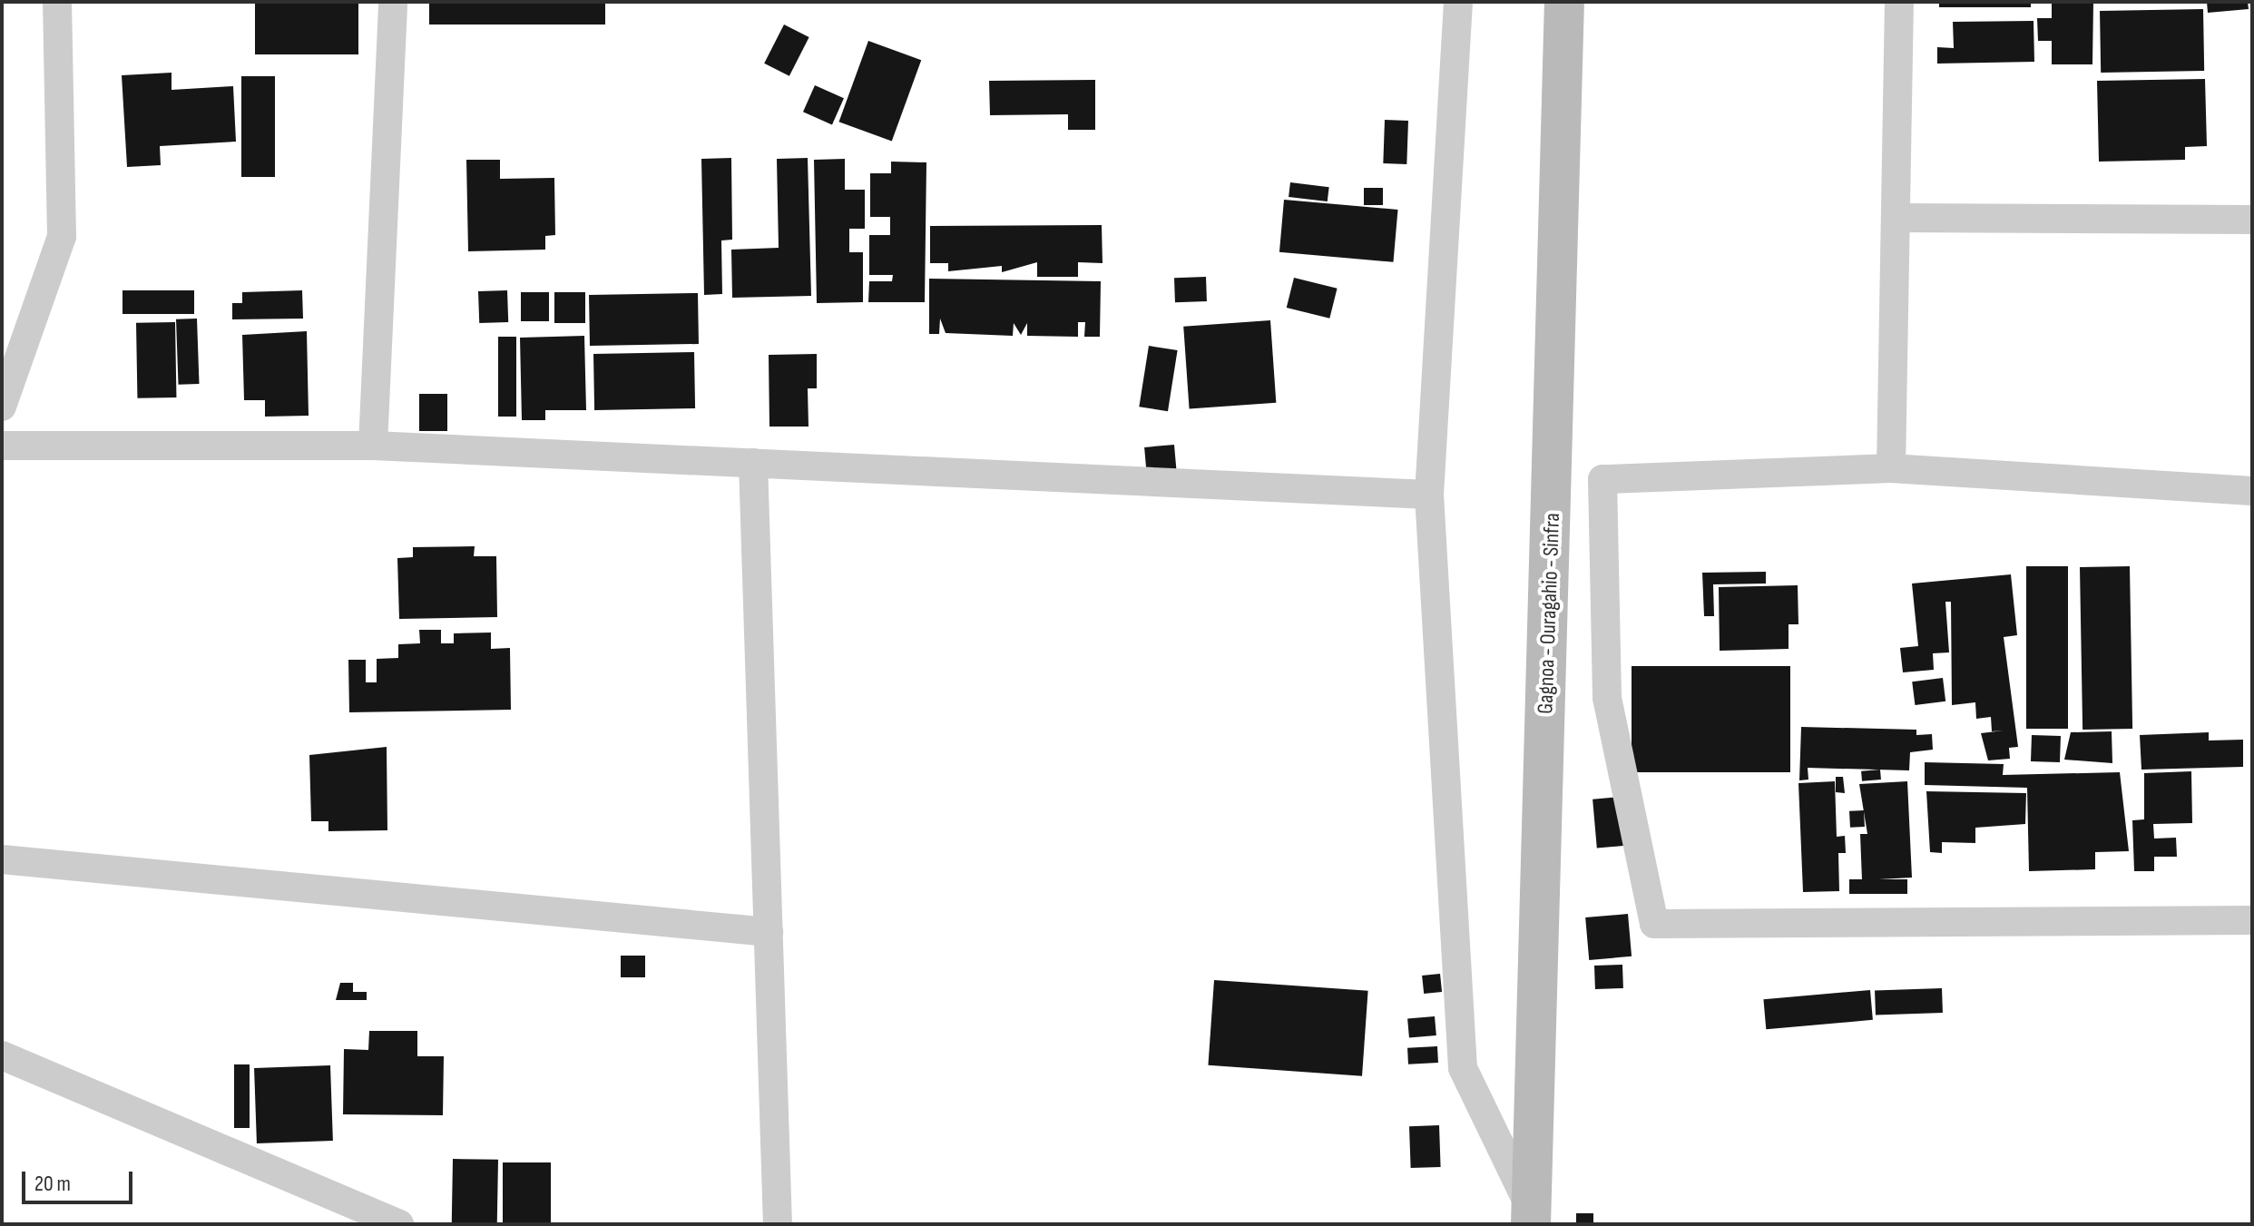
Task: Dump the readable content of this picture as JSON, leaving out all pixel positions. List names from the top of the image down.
{
  "streets": {
    "main road": ["Gagnoa - Ouragahio - Sinfra"]
  },
  "scale_bar": "20 m"
}
